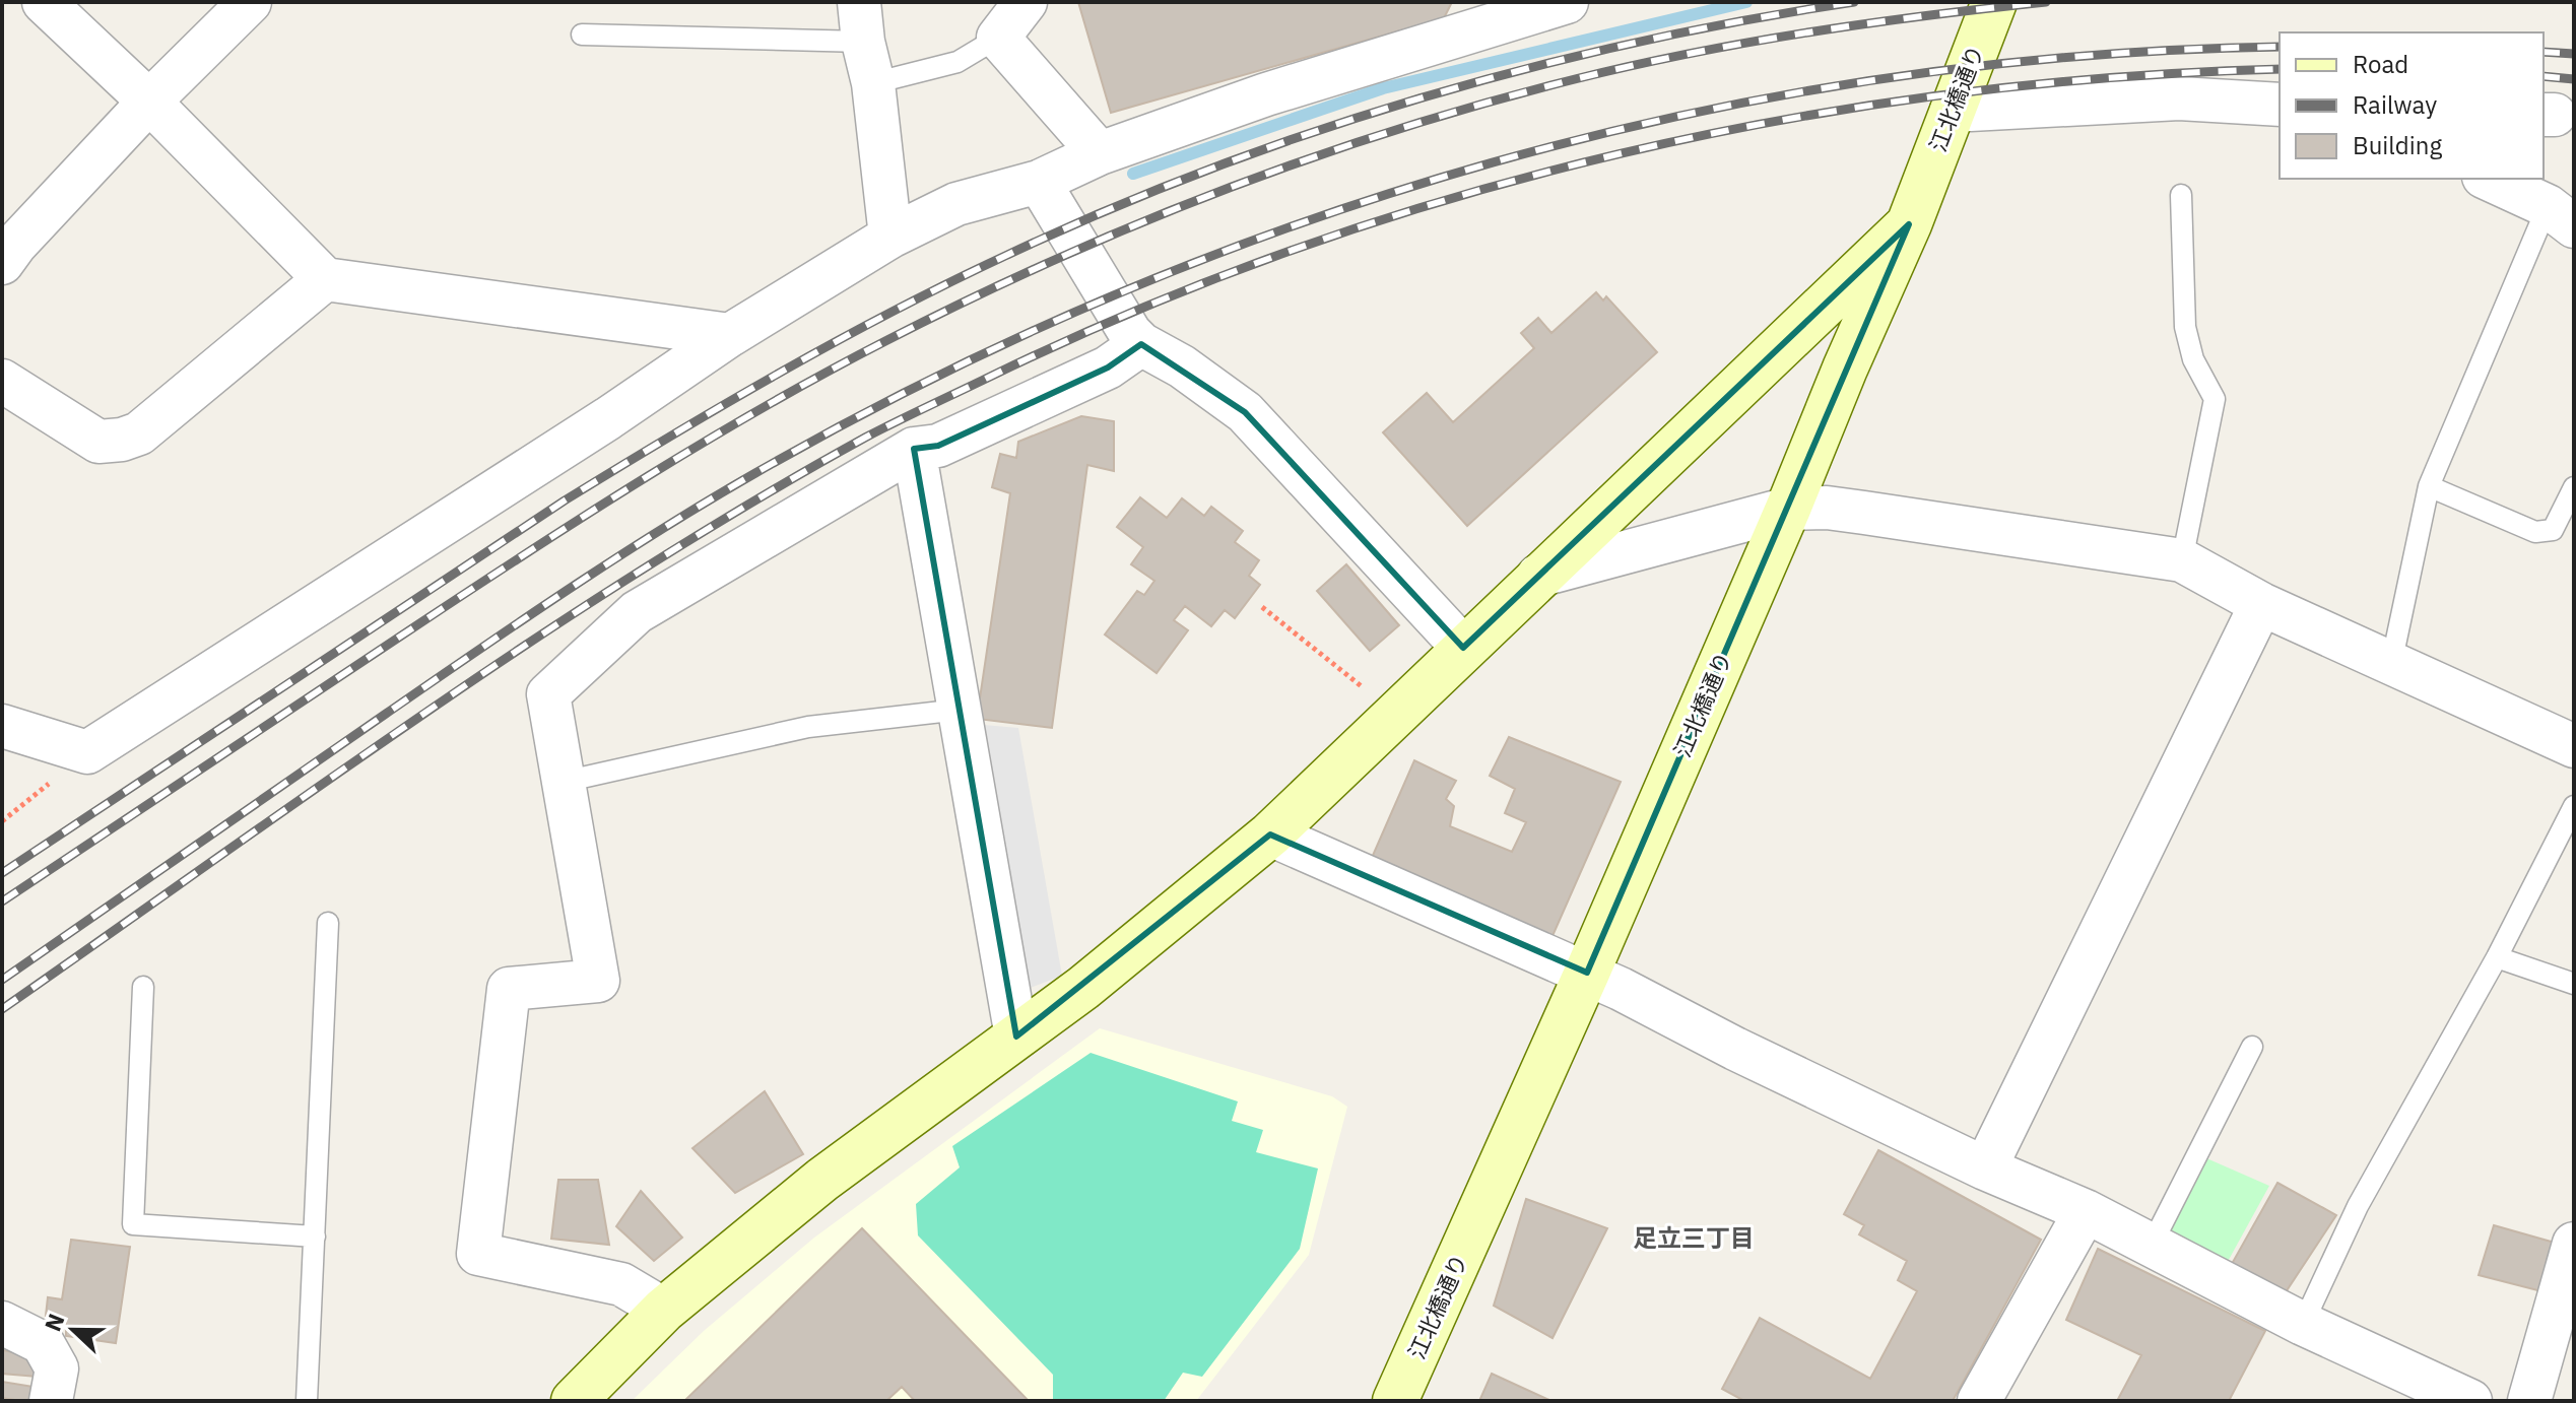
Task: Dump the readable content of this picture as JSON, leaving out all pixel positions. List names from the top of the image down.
{
  "streets": {
    "street": ["江北橋通り"]
  },
  "districts": ["足立三丁目"],
  "legend": ["Road", "Railway", "Building"],
  "north": "left"
}
